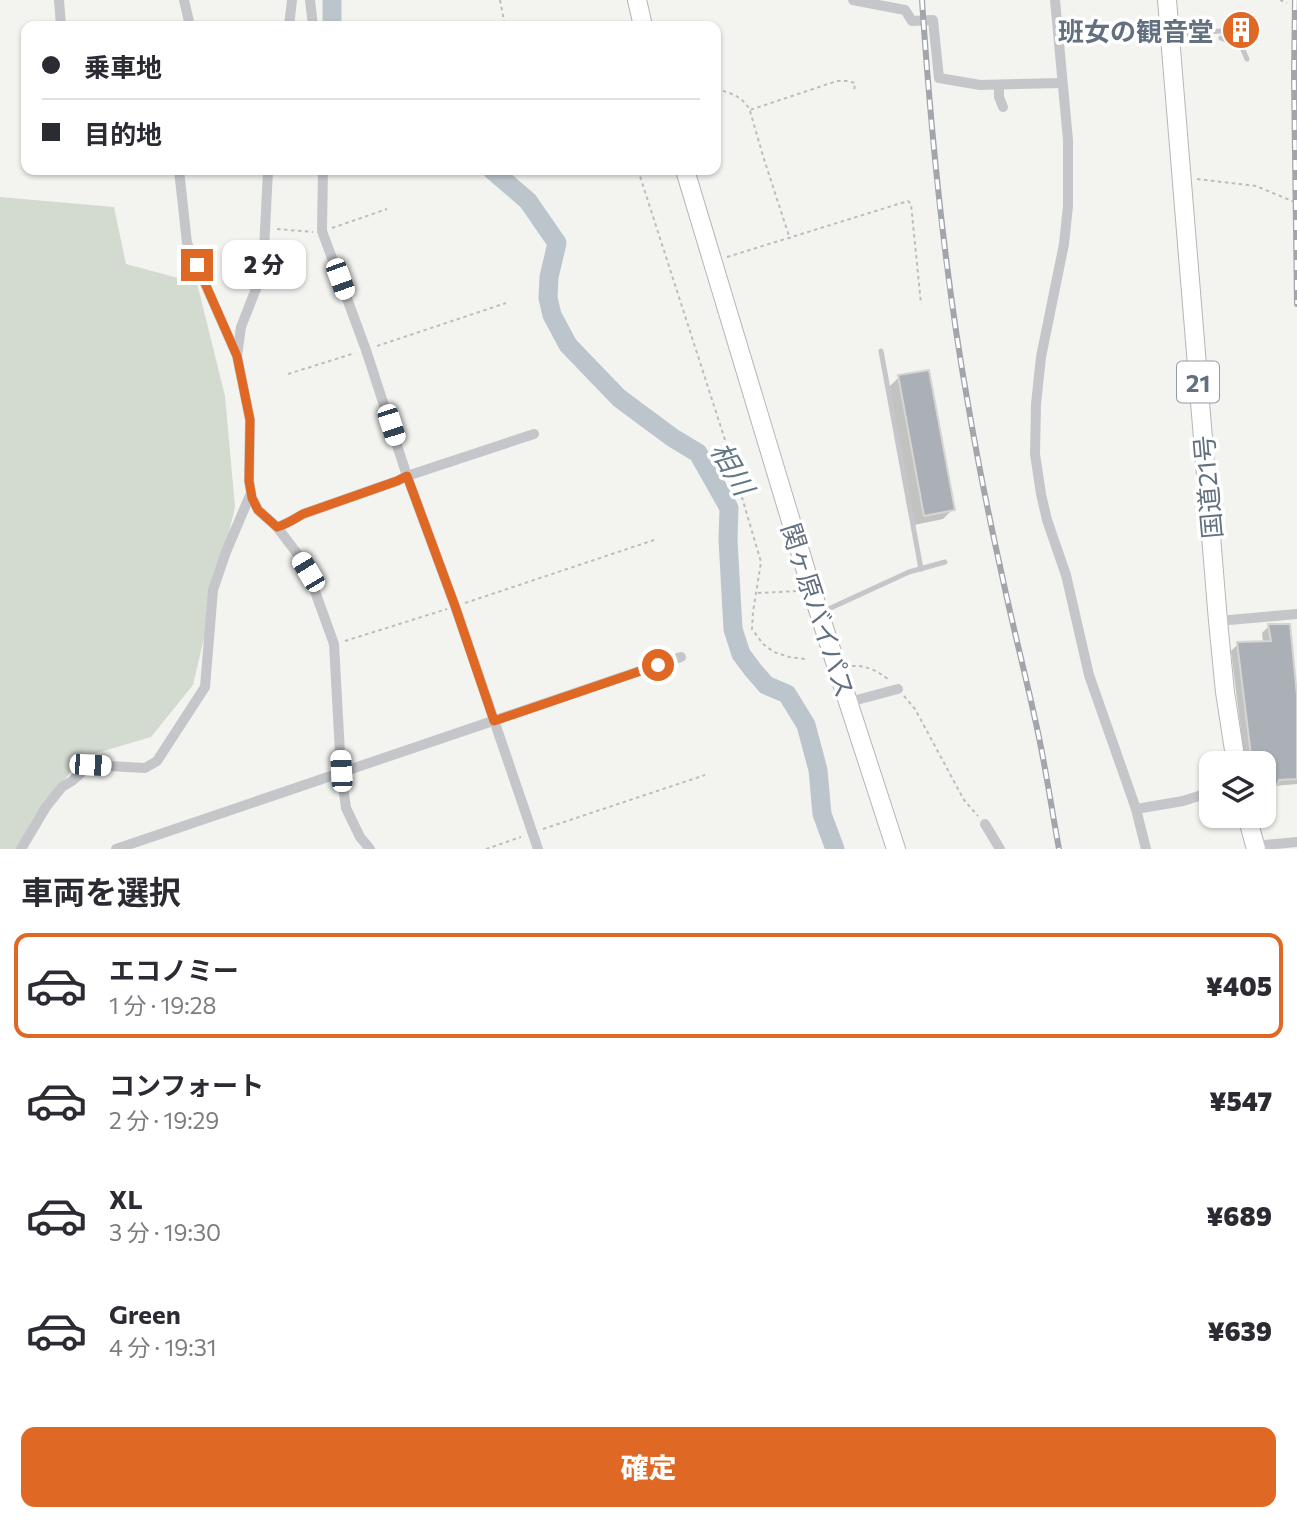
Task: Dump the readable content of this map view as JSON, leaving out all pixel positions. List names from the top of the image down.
{
  "streets": {
    "highway": ["21", "国道21号", "関ヶ原バイパス"]
  },
  "water": ["相川"],
  "places": {
    "building": ["班女の観音堂"]
  },
  "page": {
    "banner": ["乗車地", "目的地"],
    "bubble": "2 分",
    "heading": "車両を選択",
    "list": [
      {
        "name": "エコノミー",
        "note": "1 分 · 19:28",
        "value": "¥405"
      },
      {
        "name": "コンフォート",
        "note": "2 分 · 19:29",
        "value": "¥547"
      },
      {
        "name": "XL",
        "note": "3 分 · 19:30",
        "value": "¥689"
      },
      {
        "name": "Green",
        "note": "4 分 · 19:31",
        "value": "¥639"
      }
    ],
    "buttons": "確定"
  }
}
